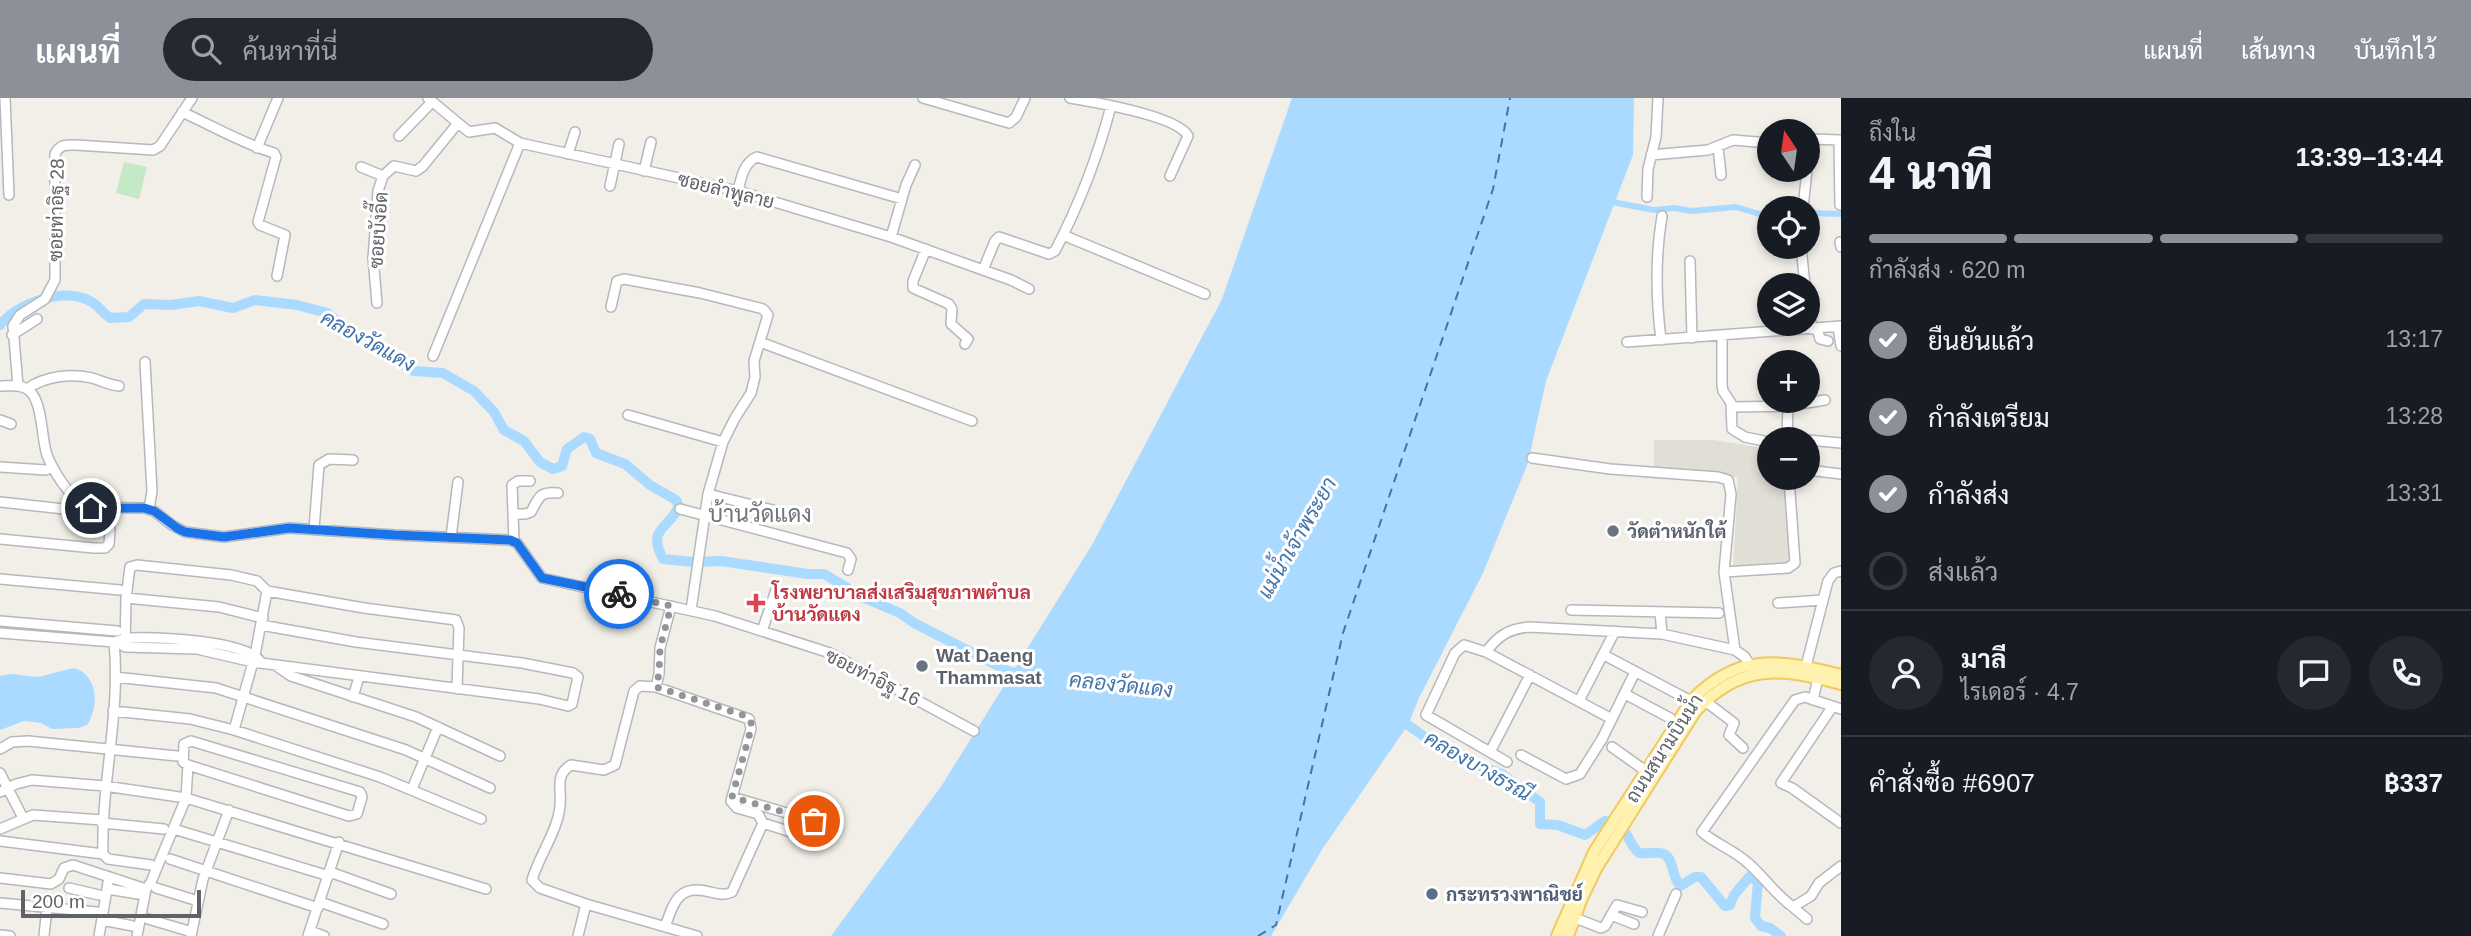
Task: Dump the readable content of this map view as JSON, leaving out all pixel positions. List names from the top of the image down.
{
  "streets": {
    "main road": ["ถนนสนามบินน้ำ"],
    "street": [
      "ซอยลำพูลาย",
      "ซอยท่าอิฐ 28",
      "ซอยบังอี๊ด",
      "ซอยท่าอิฐ 16"
    ]
  },
  "crossings": [
    ["ซอยลำพูลาย", "ซอยบังอี๊ด"]
  ],
  "districts": ["บ้านวัดแดง"],
  "water": ["คลองวัดแดง", "แม่น้ำเจ้าพระยา", "คลองบางธรณี"],
  "places": {
    "other": ["วัดตำหนักใต้", "Wat Daeng Thammasat", "กระทรวงพาณิชย์"],
    "health": ["โรงพยาบาลส่งเสริมสุขภาพตำบล บ้านวัดแดง"]
  },
  "scale_bar": "200 m",
  "north": "top",
  "page": {
    "header": "แผนที่",
    "search": "ค้นหาที่นี่",
    "nav": ["แผนที่", "เส้นทาง", "บันทึกไว้"],
    "heading": ["4 นาที", "ถึงใน", "13:39–13:44"],
    "panel": [
      "มาลี",
      "ไรเดอร์ · 4.7",
      "คำสั่งซื้อ #6907",
      "฿337"
    ],
    "map_buttons": ["+", "−"],
    "bar": "กำลังส่ง · 620 m",
    "list": [
      ["ยืนยันแล้ว", "13:17"],
      ["กำลังเตรียม", "13:28"],
      ["กำลังส่ง", "13:31"],
      "ส่งแล้ว"
    ],
    "scale": "200 m"
  }
}
